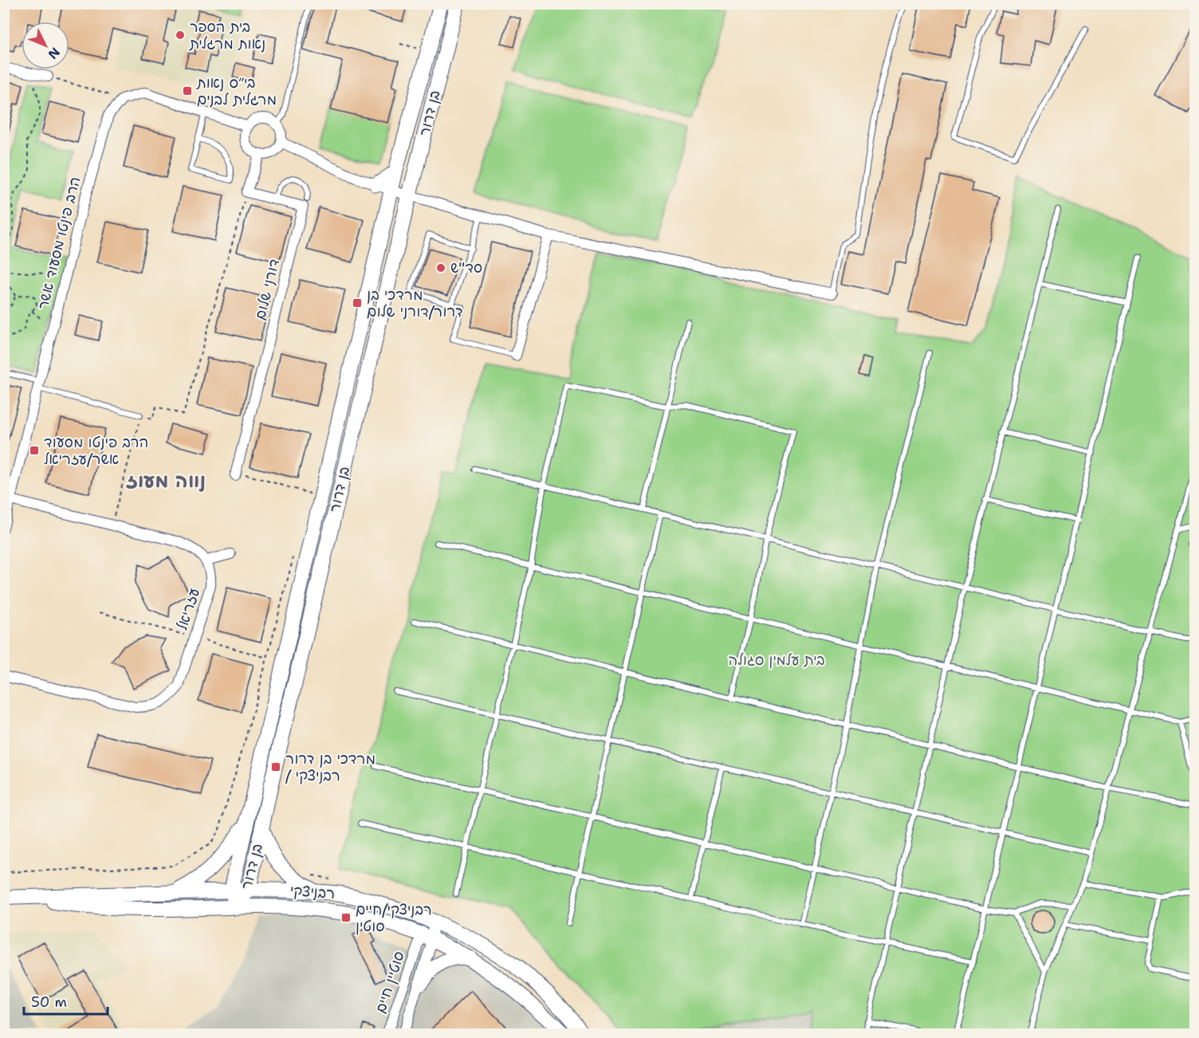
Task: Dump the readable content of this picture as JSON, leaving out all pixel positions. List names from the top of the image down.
{
  "streets": {
    "street": [
      "בן דרור",
      "הרב פינטו מסעוד אשר",
      "דורני שלום",
      "עזריאל",
      "רבניצקי",
      "סוטיין חיים"
    ]
  },
  "crossings": [
    ["בן דרור", "רבניצקי"],
    ["רבניצקי", "סוטיין חיים"]
  ],
  "districts": ["נווה מעוז"],
  "parks": ["בית עלמין סגולה"],
  "places": {
    "other": ["בית הספר נאות מרגלית", "סד\"ש"],
    "transit": [
      "בי״ס נאות מרגלית לבנים",
      "מרדכי בן דרור/דורני שלום",
      "הרב פינטו מסעוד אשר/עזריאל",
      "מרדכי בן דרור / רבניצקי",
      "רבניצקי/חיים סוטין"
    ]
  },
  "scale_bar": "50 m",
  "north": "bottom right"
}
